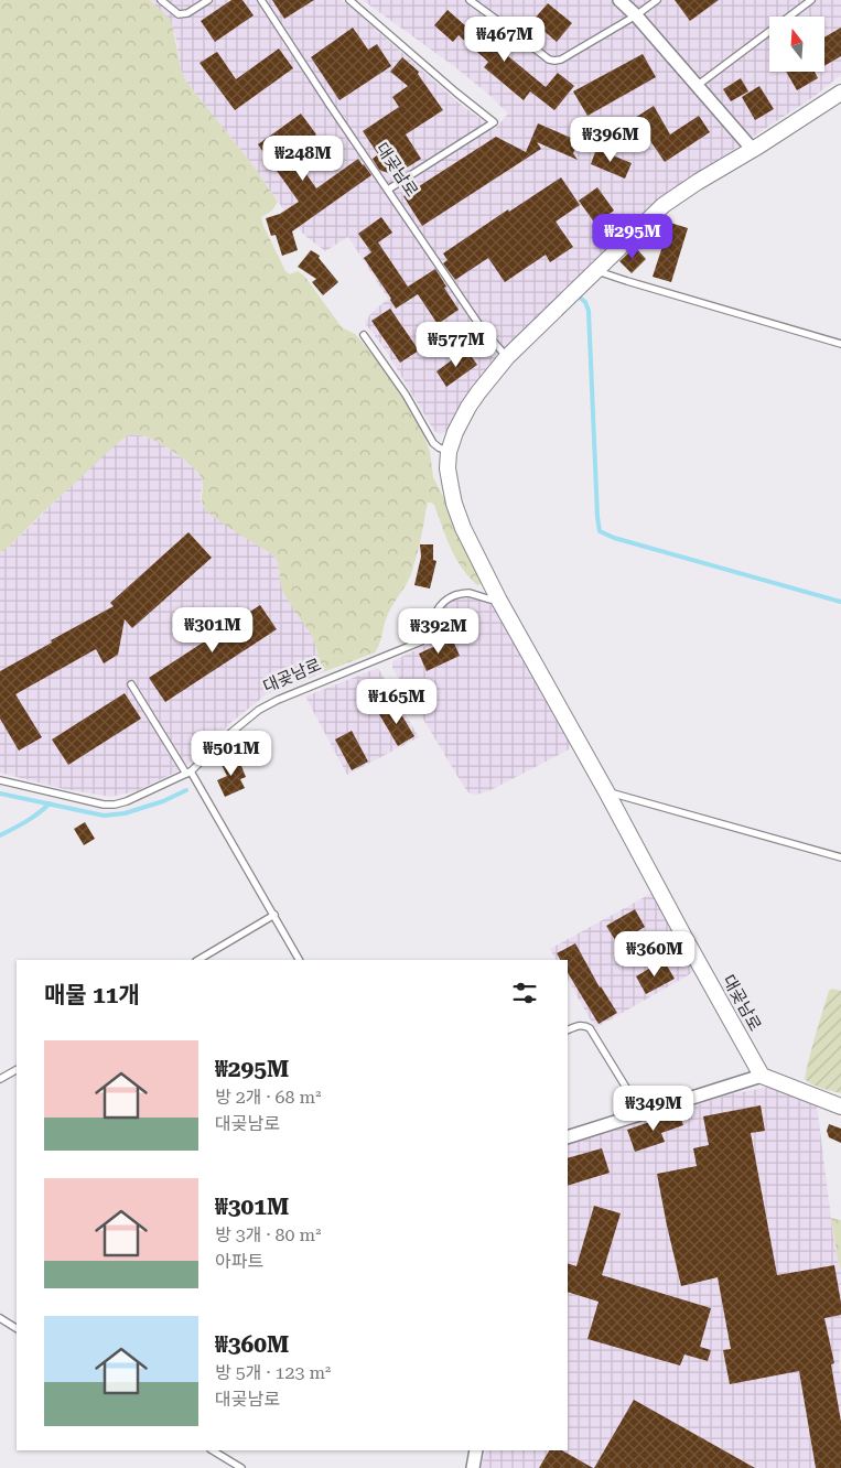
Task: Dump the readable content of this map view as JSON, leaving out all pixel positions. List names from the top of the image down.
{
  "streets": {
    "street": ["대곶남로"]
  },
  "north": "top",
  "page": {
    "price": [
      "₩467M",
      "₩396M",
      "₩248M",
      "₩295M",
      "₩577M",
      "₩301M",
      "₩392M",
      "₩165M",
      "₩501M",
      "₩360M",
      "₩349M"
    ],
    "heading": "매물 11개",
    "list": [
      {
        "name": "₩295M",
        "note": "방 2개 · 68 m² · 대곶남로"
      },
      {
        "name": "₩301M",
        "note": "방 3개 · 80 m² · 아파트"
      },
      {
        "name": "₩360M",
        "note": "방 5개 · 123 m² · 대곶남로"
      }
    ]
  }
}
